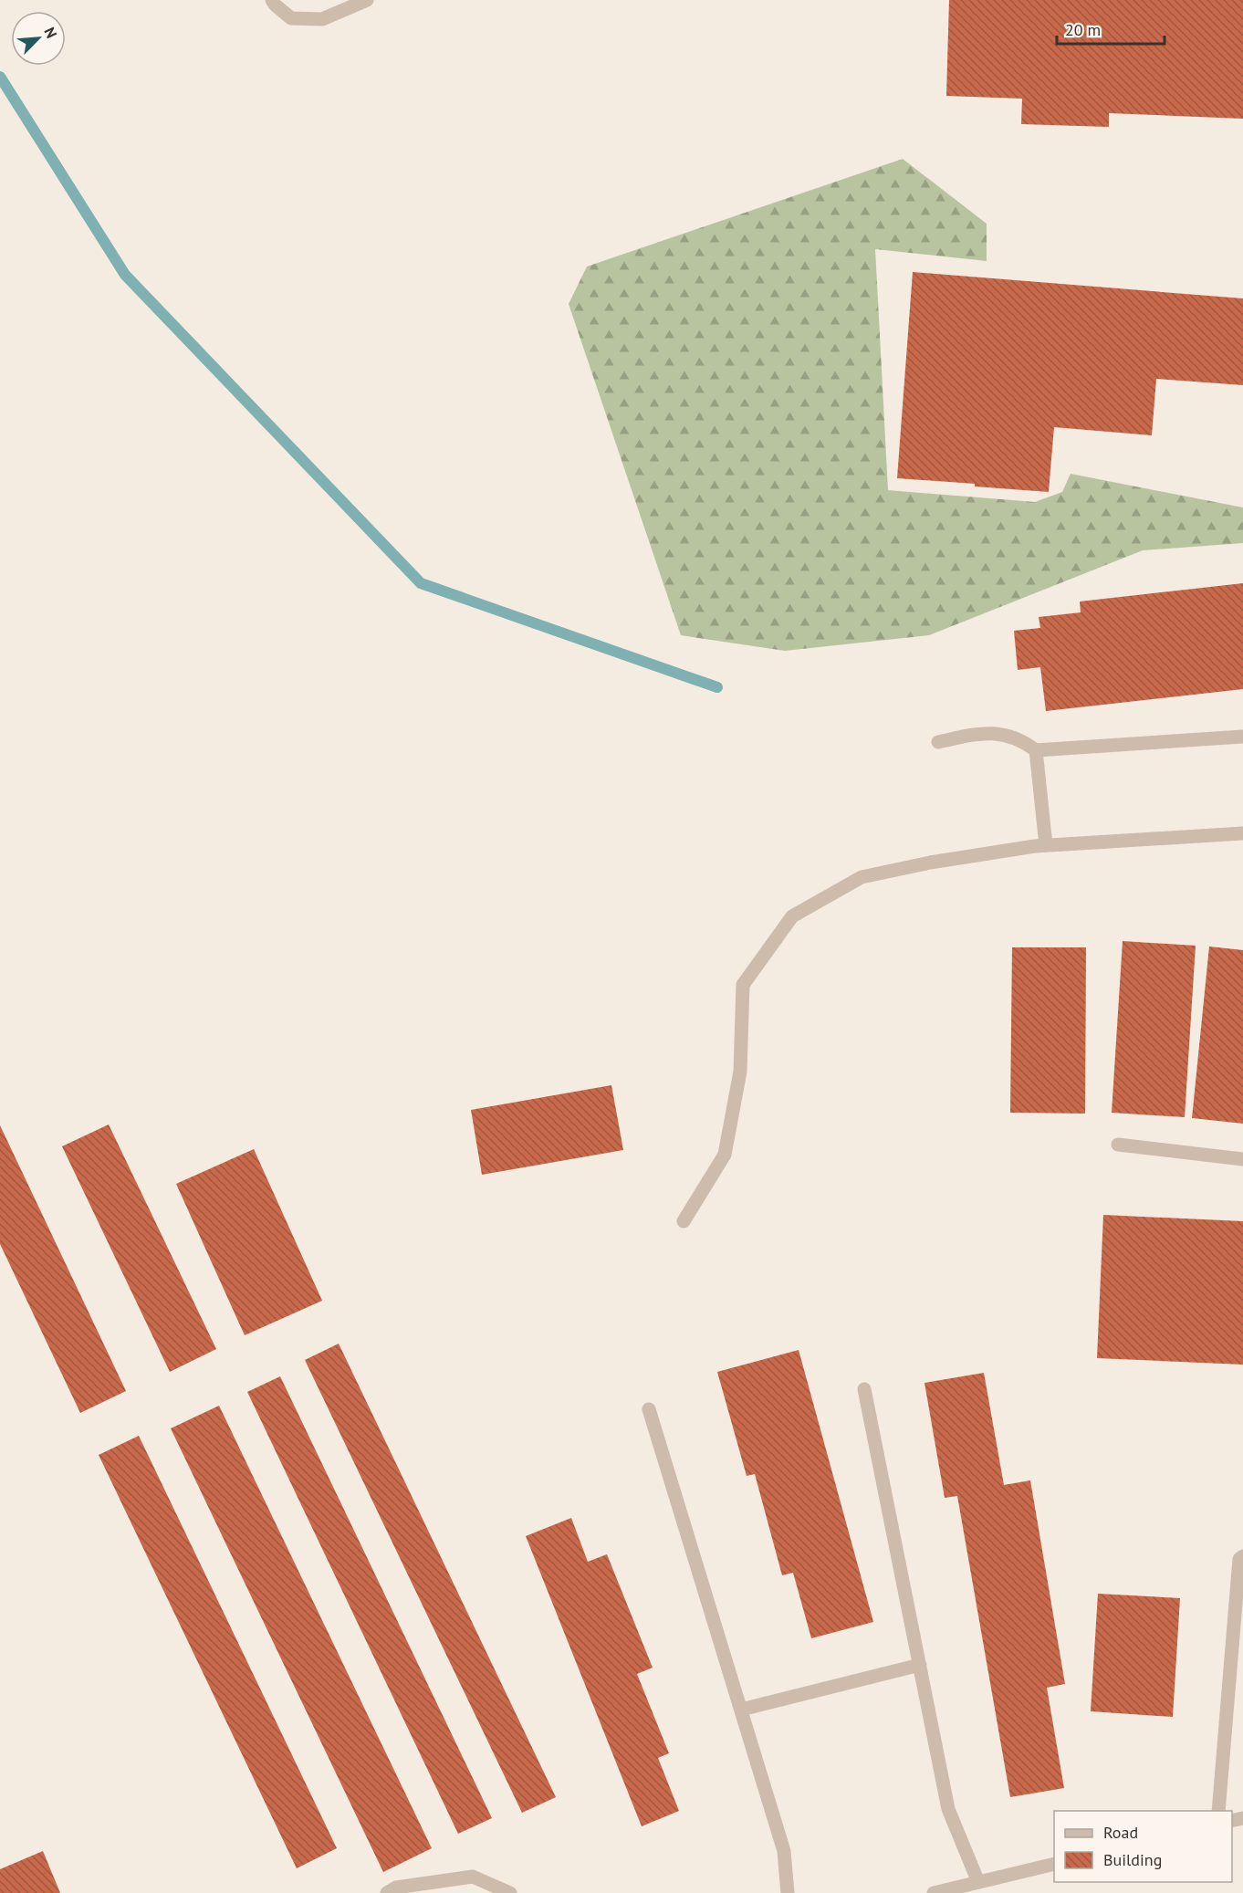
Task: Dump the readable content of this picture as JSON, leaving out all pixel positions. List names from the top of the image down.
{
  "legend": ["Road", "Building"],
  "scale_bar": "20 m",
  "north": "top right"
}
